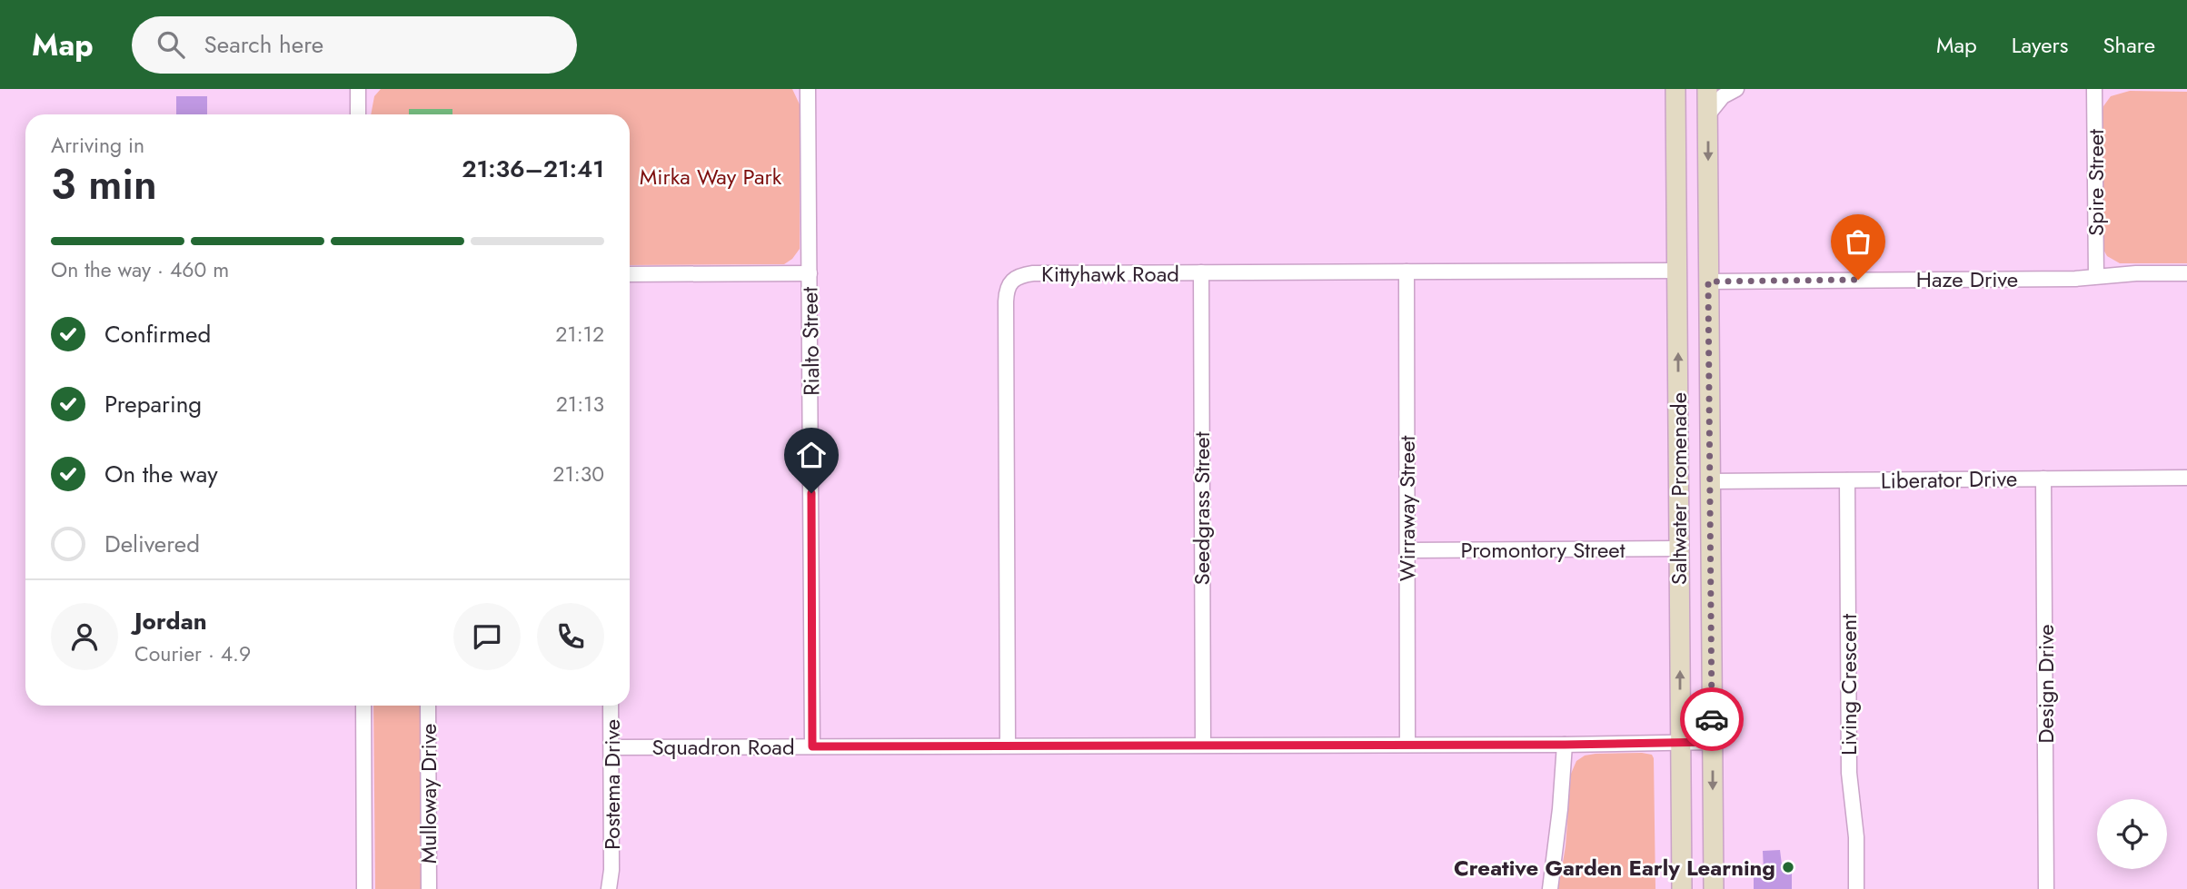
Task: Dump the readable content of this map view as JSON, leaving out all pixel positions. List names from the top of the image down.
{
  "streets": {
    "street": [
      "Spire Street",
      "Kittyhawk Road",
      "Haze Drive",
      "Rialto Street",
      "Liberator Drive",
      "Saltwater Promenade",
      "Seedgrass Street",
      "Wirraway Street",
      "Promontory Street",
      "Design Drive",
      "Living Crescent",
      "Squadron Road",
      "Postema Drive",
      "Mulloway Drive"
    ]
  },
  "crossings": [
    ["Spire Street", "Haze Drive"],
    ["Kittyhawk Road", "Saltwater Promenade"],
    ["Kittyhawk Road", "Seedgrass Street"],
    ["Kittyhawk Road", "Wirraway Street"],
    ["Kittyhawk Road", "Squadron Road"],
    ["Haze Drive", "Saltwater Promenade"],
    ["Rialto Street", "Squadron Road"],
    ["Liberator Drive", "Saltwater Promenade"],
    ["Liberator Drive", "Design Drive"],
    ["Liberator Drive", "Living Crescent"],
    ["Saltwater Promenade", "Promontory Street"],
    ["Saltwater Promenade", "Squadron Road"],
    ["Seedgrass Street", "Squadron Road"],
    ["Wirraway Street", "Promontory Street"],
    ["Wirraway Street", "Squadron Road"],
    ["Squadron Road", "Postema Drive"]
  ],
  "parks": ["Mirka Way Park"],
  "places": ["Creative Garden Early Learning"],
  "page": {
    "header": "Map",
    "search": "Search here",
    "nav": ["Map", "Layers", "Share"],
    "heading": ["3 min", "Arriving in", "21:36–21:41"],
    "panel": ["Jordan", "Courier · 4.9"],
    "bar": "On the way · 460 m",
    "list": [
      ["Confirmed", "21:12"],
      ["Preparing", "21:13"],
      ["On the way", "21:30"],
      "Delivered"
    ]
  }
}
